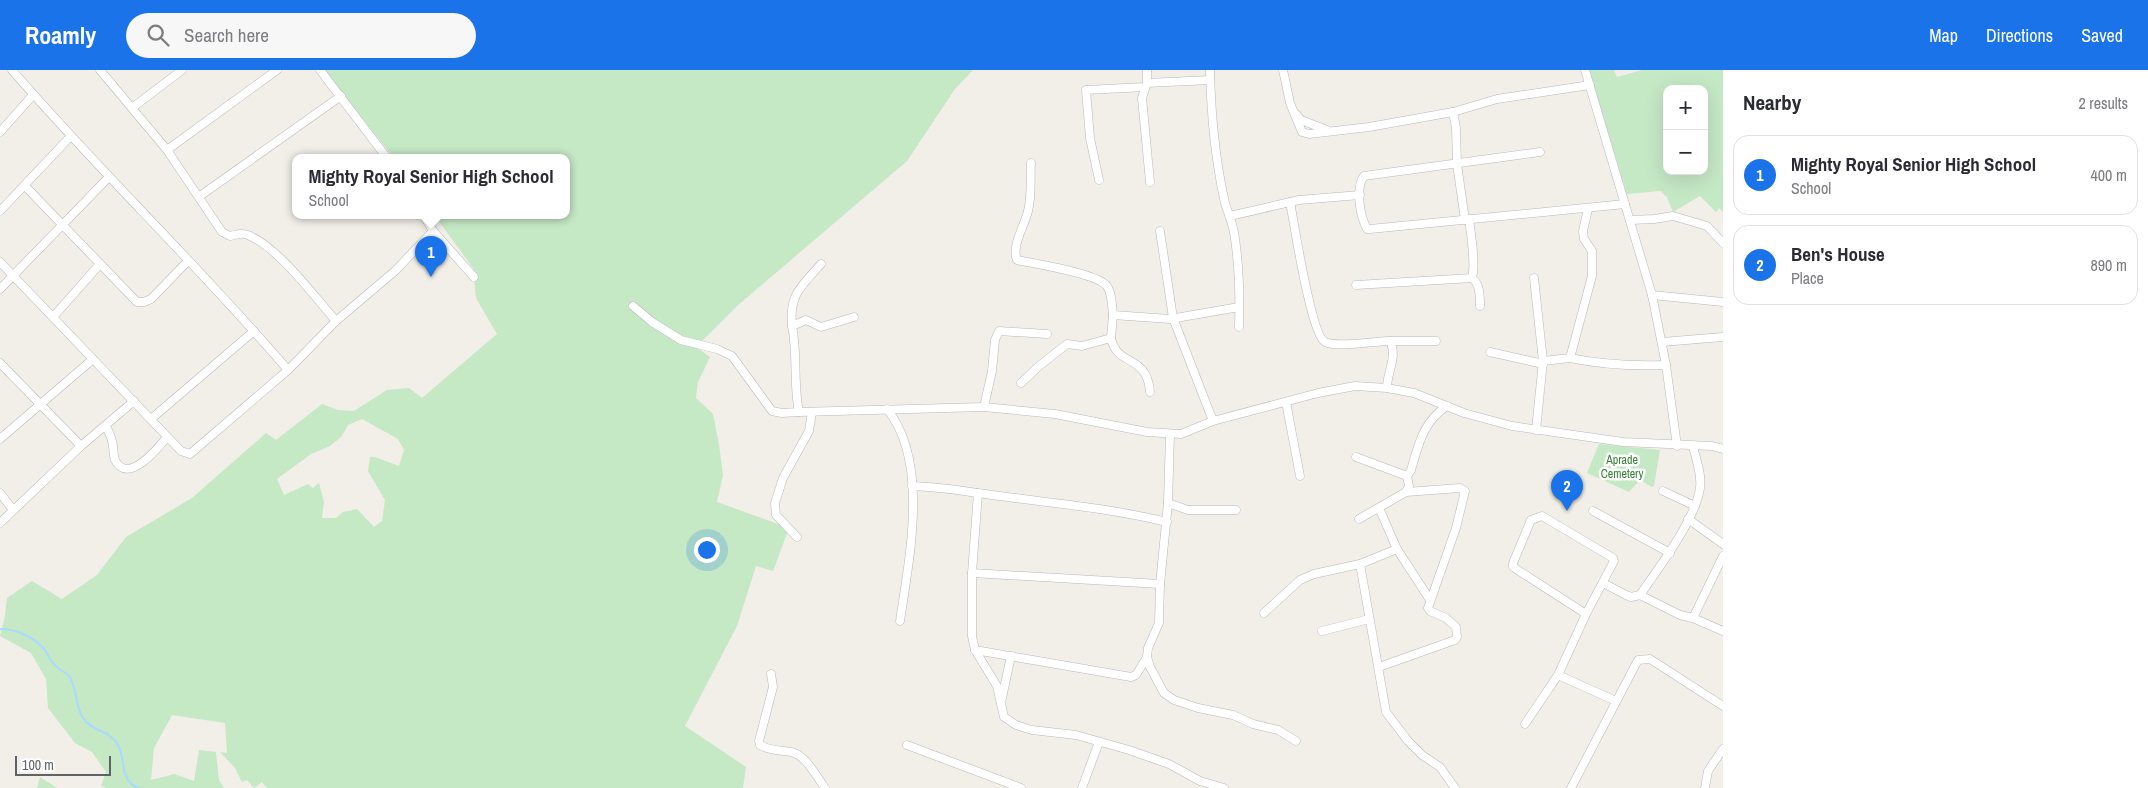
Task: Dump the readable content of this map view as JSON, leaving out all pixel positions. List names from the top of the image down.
{
  "parks": ["Aprade Cemetery"],
  "scale_bar": "100 m",
  "page": {
    "header": "Roamly",
    "search": "Search here",
    "nav": ["Map", "Directions", "Saved"],
    "heading": ["Nearby", "2 results"],
    "map_buttons": ["+", "−"],
    "list": [
      {
        "mark": "1",
        "name": "Mighty Royal Senior High School",
        "note": "School",
        "value": "400 m"
      },
      {
        "mark": "2",
        "name": "Ben's House",
        "note": "Place",
        "value": "890 m"
      }
    ],
    "popup": ["Mighty Royal Senior High School", "School"],
    "pins": ["1", "2"],
    "scale": "100 m"
  }
}
